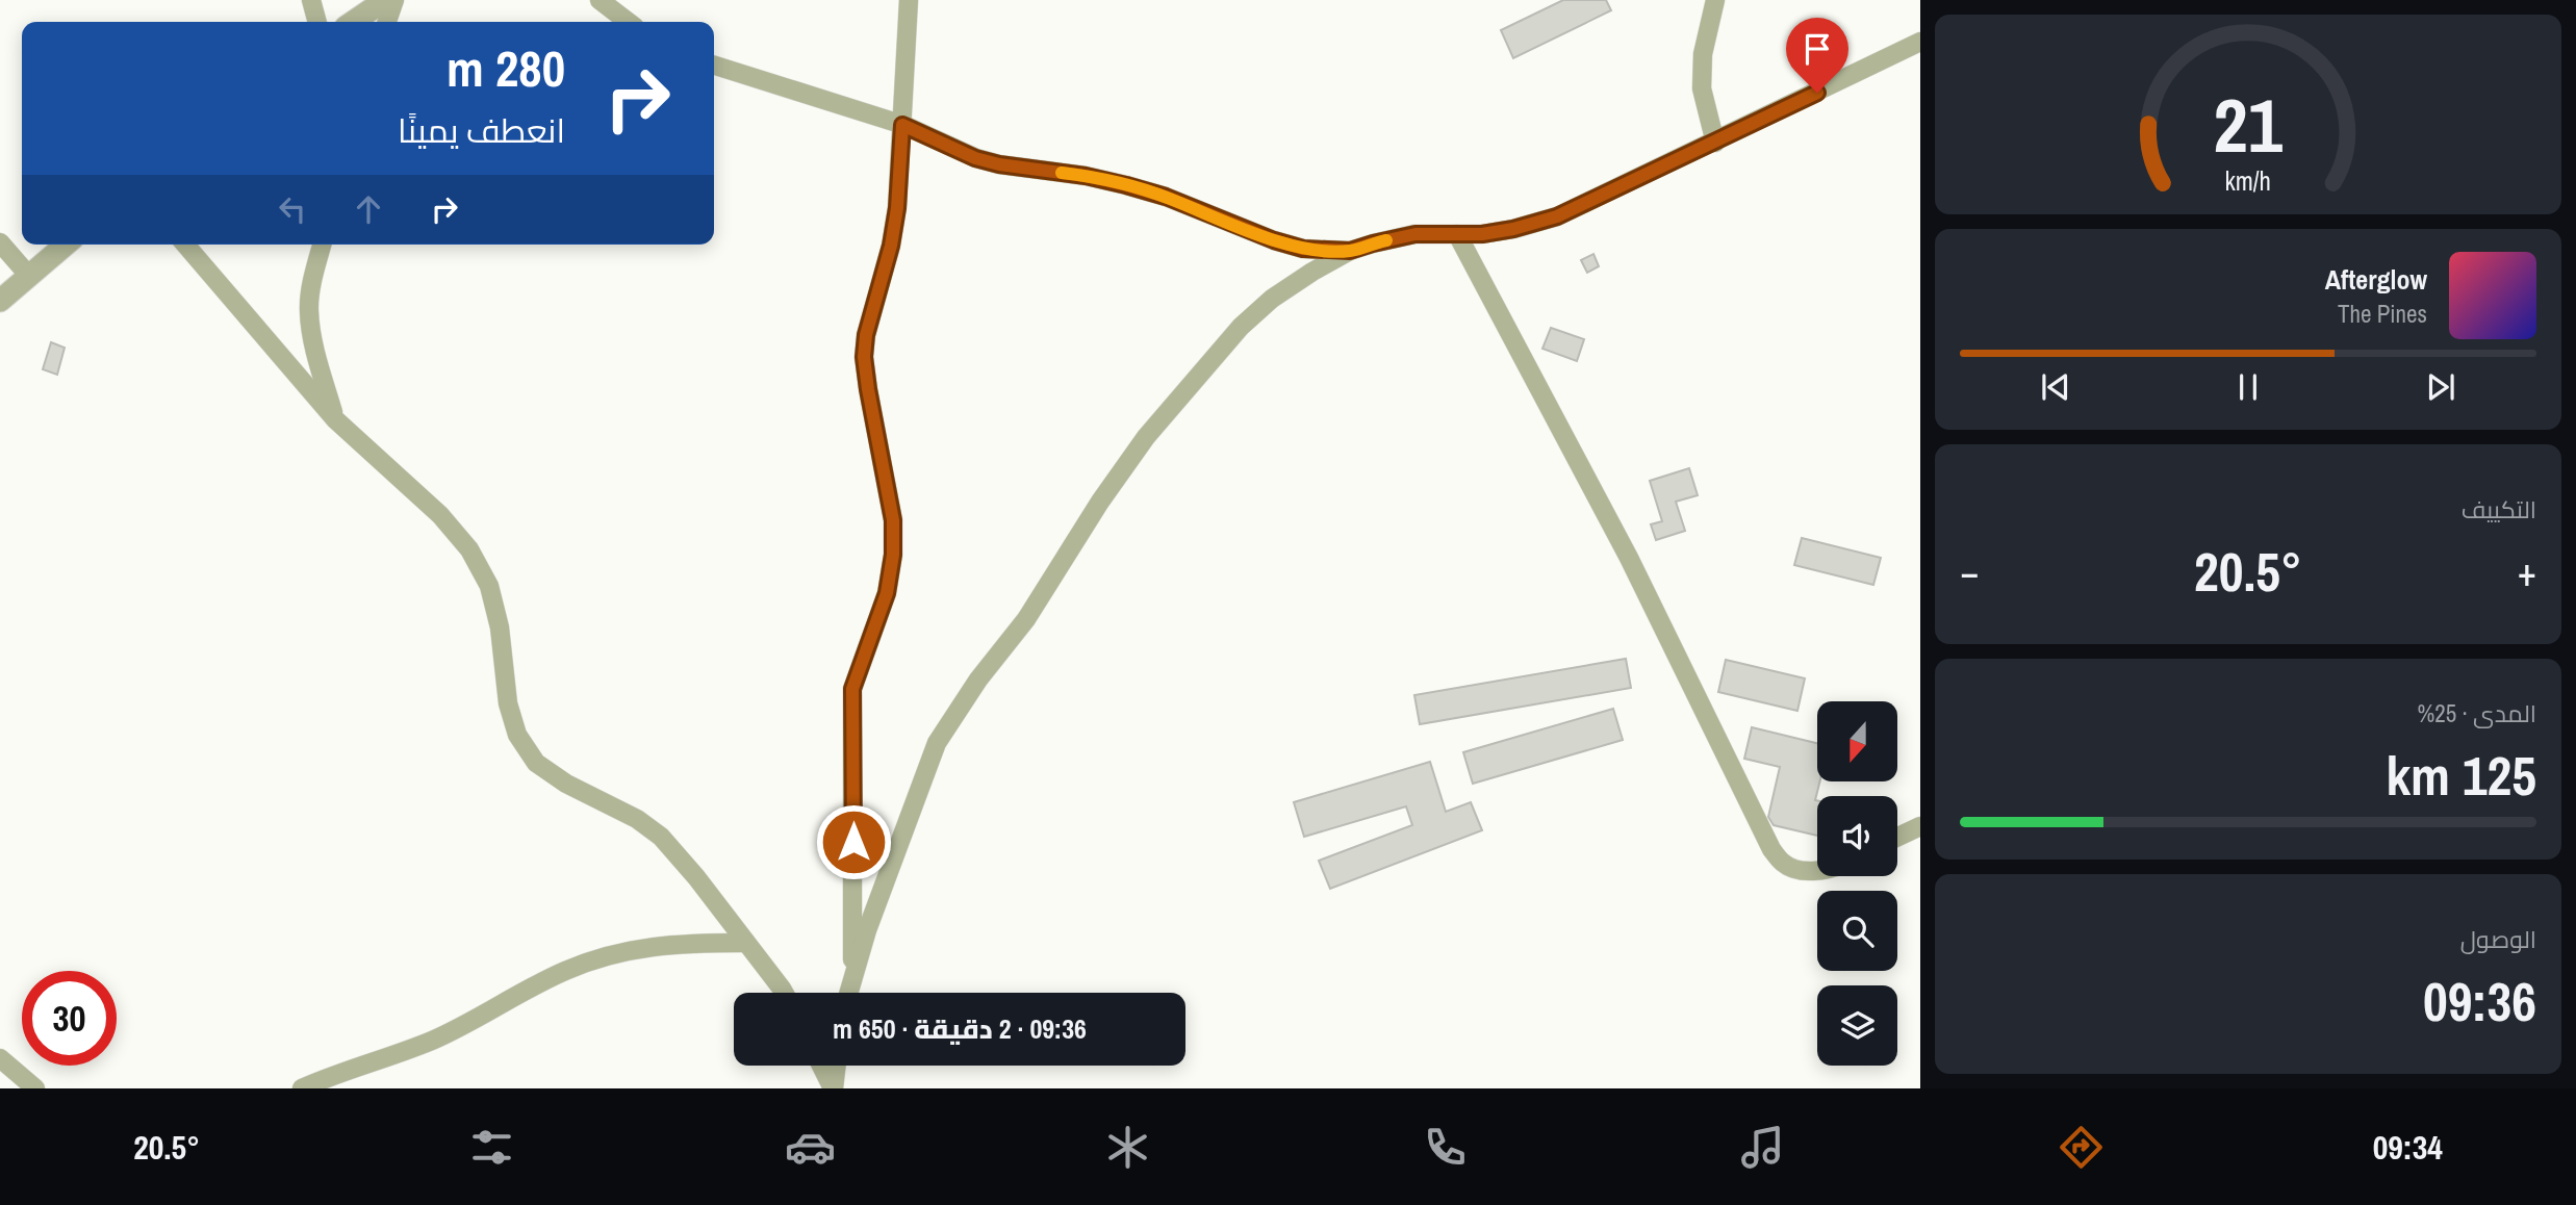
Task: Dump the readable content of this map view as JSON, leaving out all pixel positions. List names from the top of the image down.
{
  "north": "bottom",
  "page": {
    "turn": ["280 m", "انعطف يمينًا"],
    "song": ["Afterglow", "The Pines"],
    "tile": [
      "التكييف",
      ["المدى · 25%", "125 km"],
      ["الوصول", "09:36"]
    ],
    "heat": ["−", "20.5°", "+"],
    "limit": "30",
    "trip": "09:36 · 2 دقيقة · 650 m",
    "tabs": ["09:34", "20.5°"],
    "gauge": ["21", "km/h"]
  }
}
